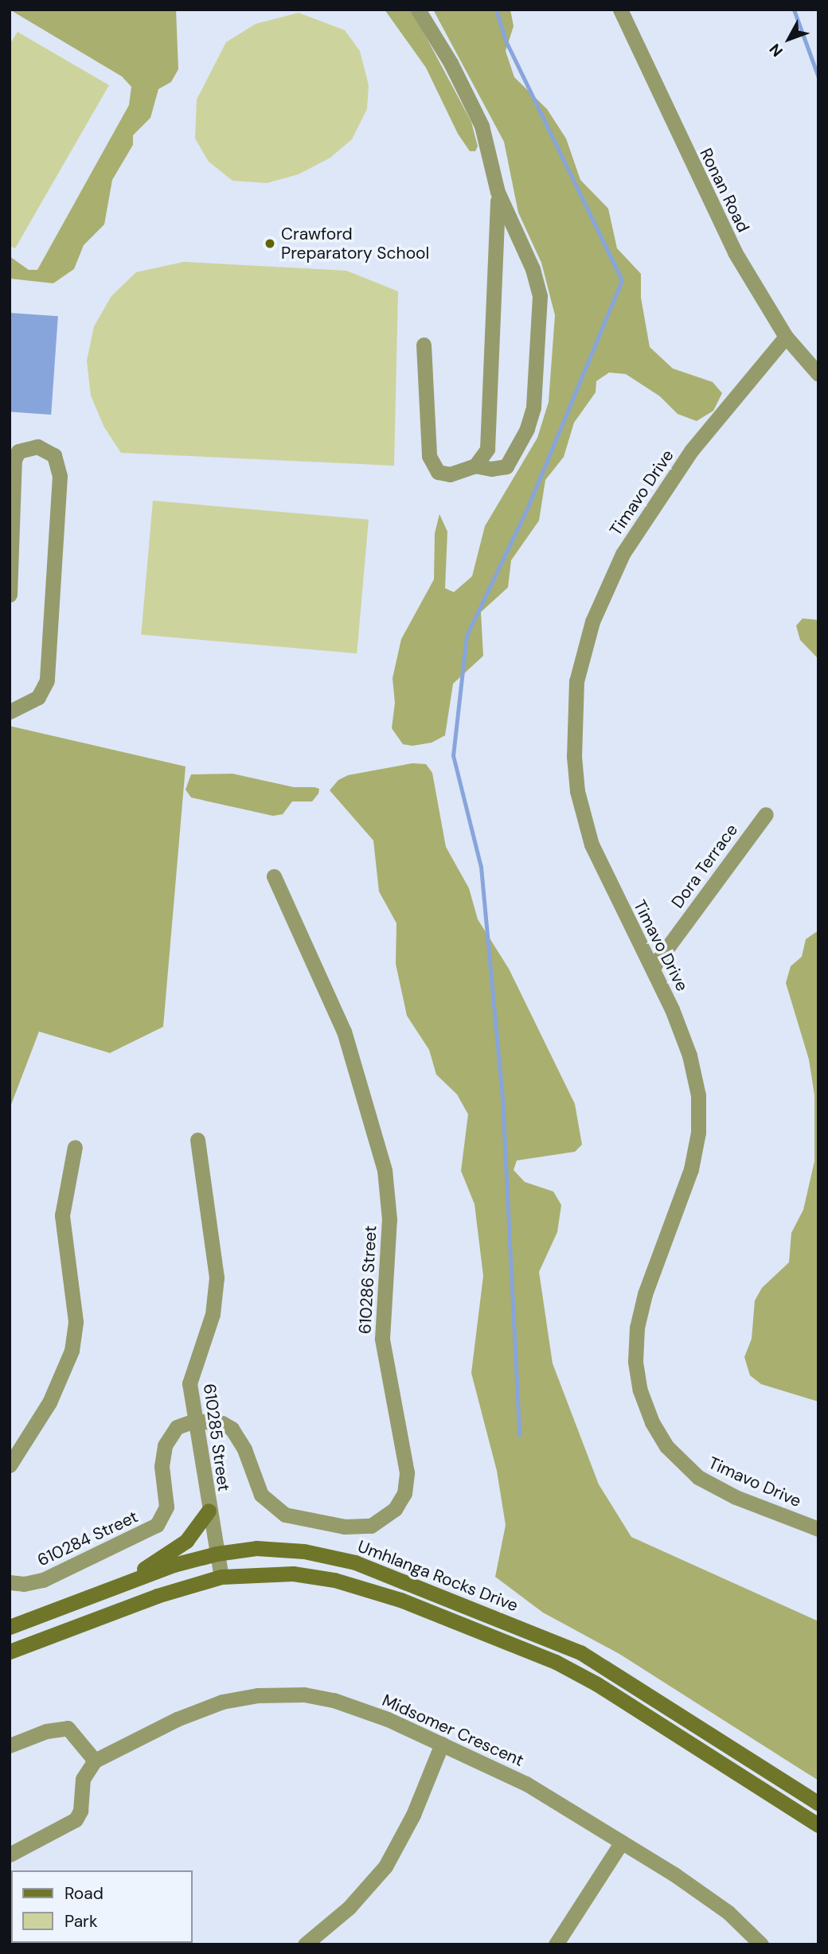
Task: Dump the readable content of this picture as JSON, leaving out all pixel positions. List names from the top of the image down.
{
  "streets": {
    "main road": ["Umhlanga Rocks Drive"],
    "street": [
      "Ronan Road",
      "Timavo Drive",
      "Dora Terrace",
      "610286 Street",
      "610285 Street",
      "610284 Street",
      "Midsomer Crescent"
    ]
  },
  "crossings": [
    ["Ronan Road", "Timavo Drive"],
    ["Timavo Drive", "Dora Terrace"],
    ["610286 Street", "610285 Street"],
    ["610286 Street", "610284 Street"],
    ["610285 Street", "610284 Street"],
    ["610285 Street", "Umhlanga Rocks Drive"]
  ],
  "places": ["Crawford Preparatory School"],
  "legend": ["Road", "Park"],
  "north": "bottom left"
}
